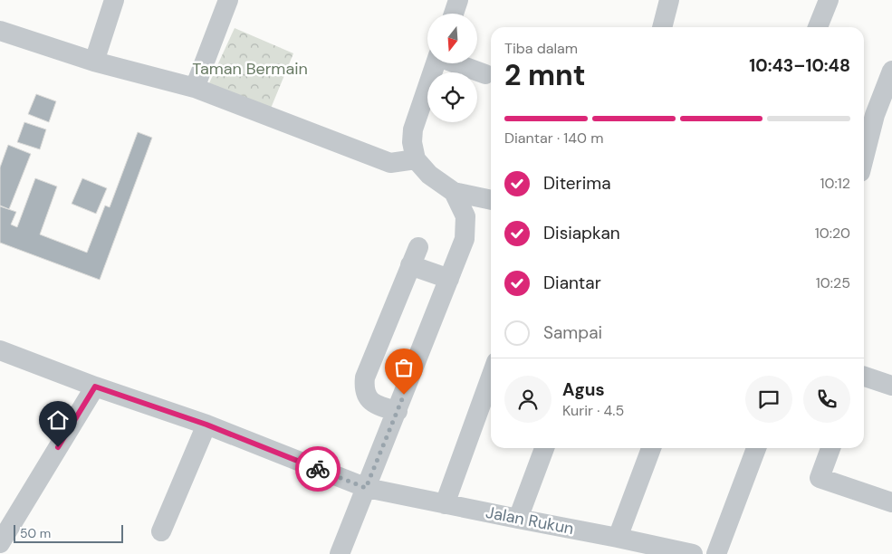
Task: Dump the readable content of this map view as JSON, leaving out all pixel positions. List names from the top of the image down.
{
  "streets": {
    "street": ["Jalan Rukun"]
  },
  "parks": ["Taman Bermain"],
  "scale_bar": "50 m",
  "north": "bottom",
  "page": {
    "heading": ["2 mnt", "Tiba dalam", "10:43–10:48"],
    "panel": ["Agus", "Kurir · 4.5"],
    "bar": "Diantar · 140 m",
    "list": [
      ["Diterima", "10:12"],
      ["Disiapkan", "10:20"],
      ["Diantar", "10:25"],
      "Sampai"
    ],
    "scale": "50 m"
  }
}
